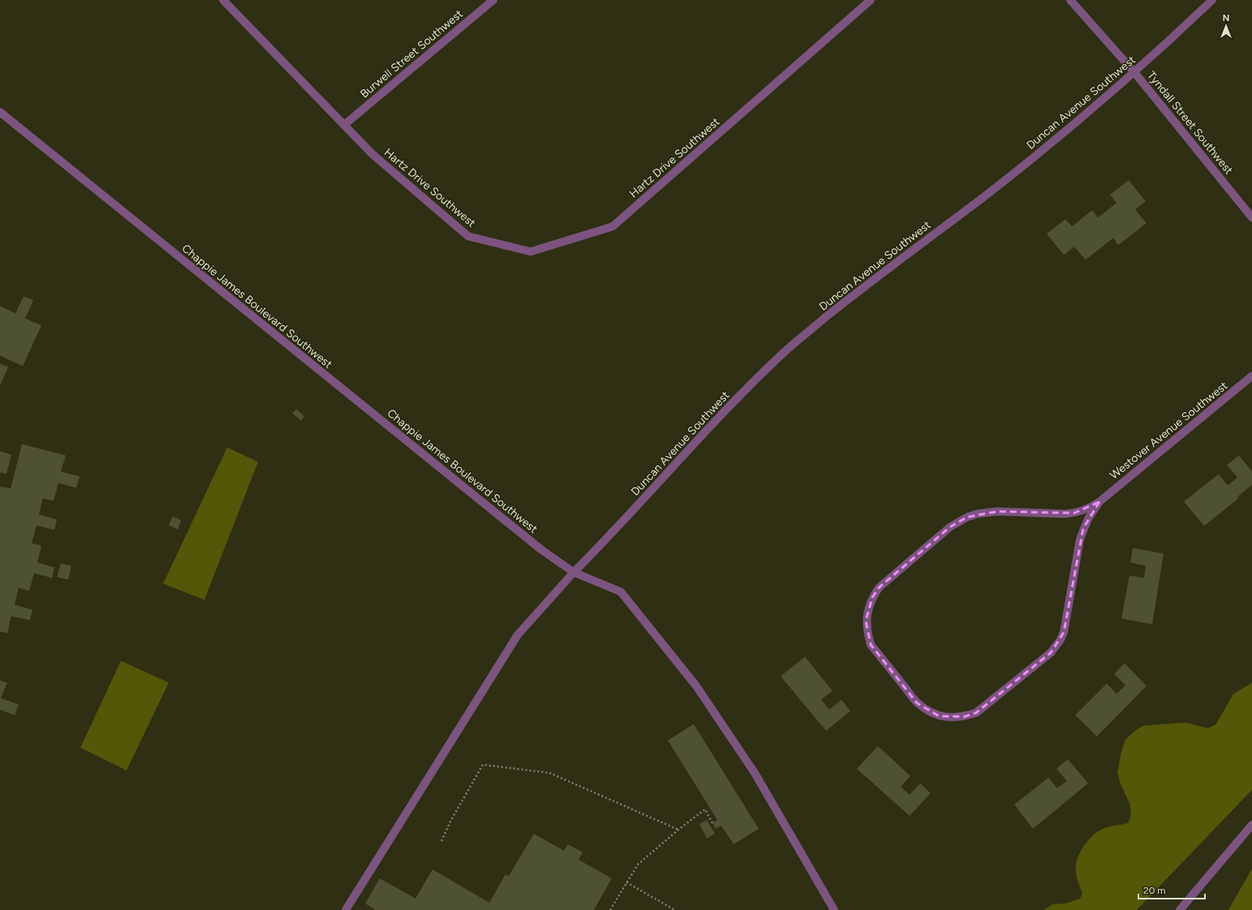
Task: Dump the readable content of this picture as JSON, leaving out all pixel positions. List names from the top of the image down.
{
  "streets": {
    "street": [
      "Burwell Street Southwest",
      "Duncan Avenue Southwest",
      "Tyndall Street Southwest",
      "Hartz Drive Southwest",
      "Chappie James Boulevard Southwest",
      "Westover Avenue Southwest"
    ]
  },
  "crossings": [
    ["Burwell Street Southwest", "Hartz Drive Southwest"],
    ["Duncan Avenue Southwest", "Tyndall Street Southwest"],
    ["Duncan Avenue Southwest", "Chappie James Boulevard Southwest"]
  ],
  "scale_bar": "20 m",
  "north": "top"
}
